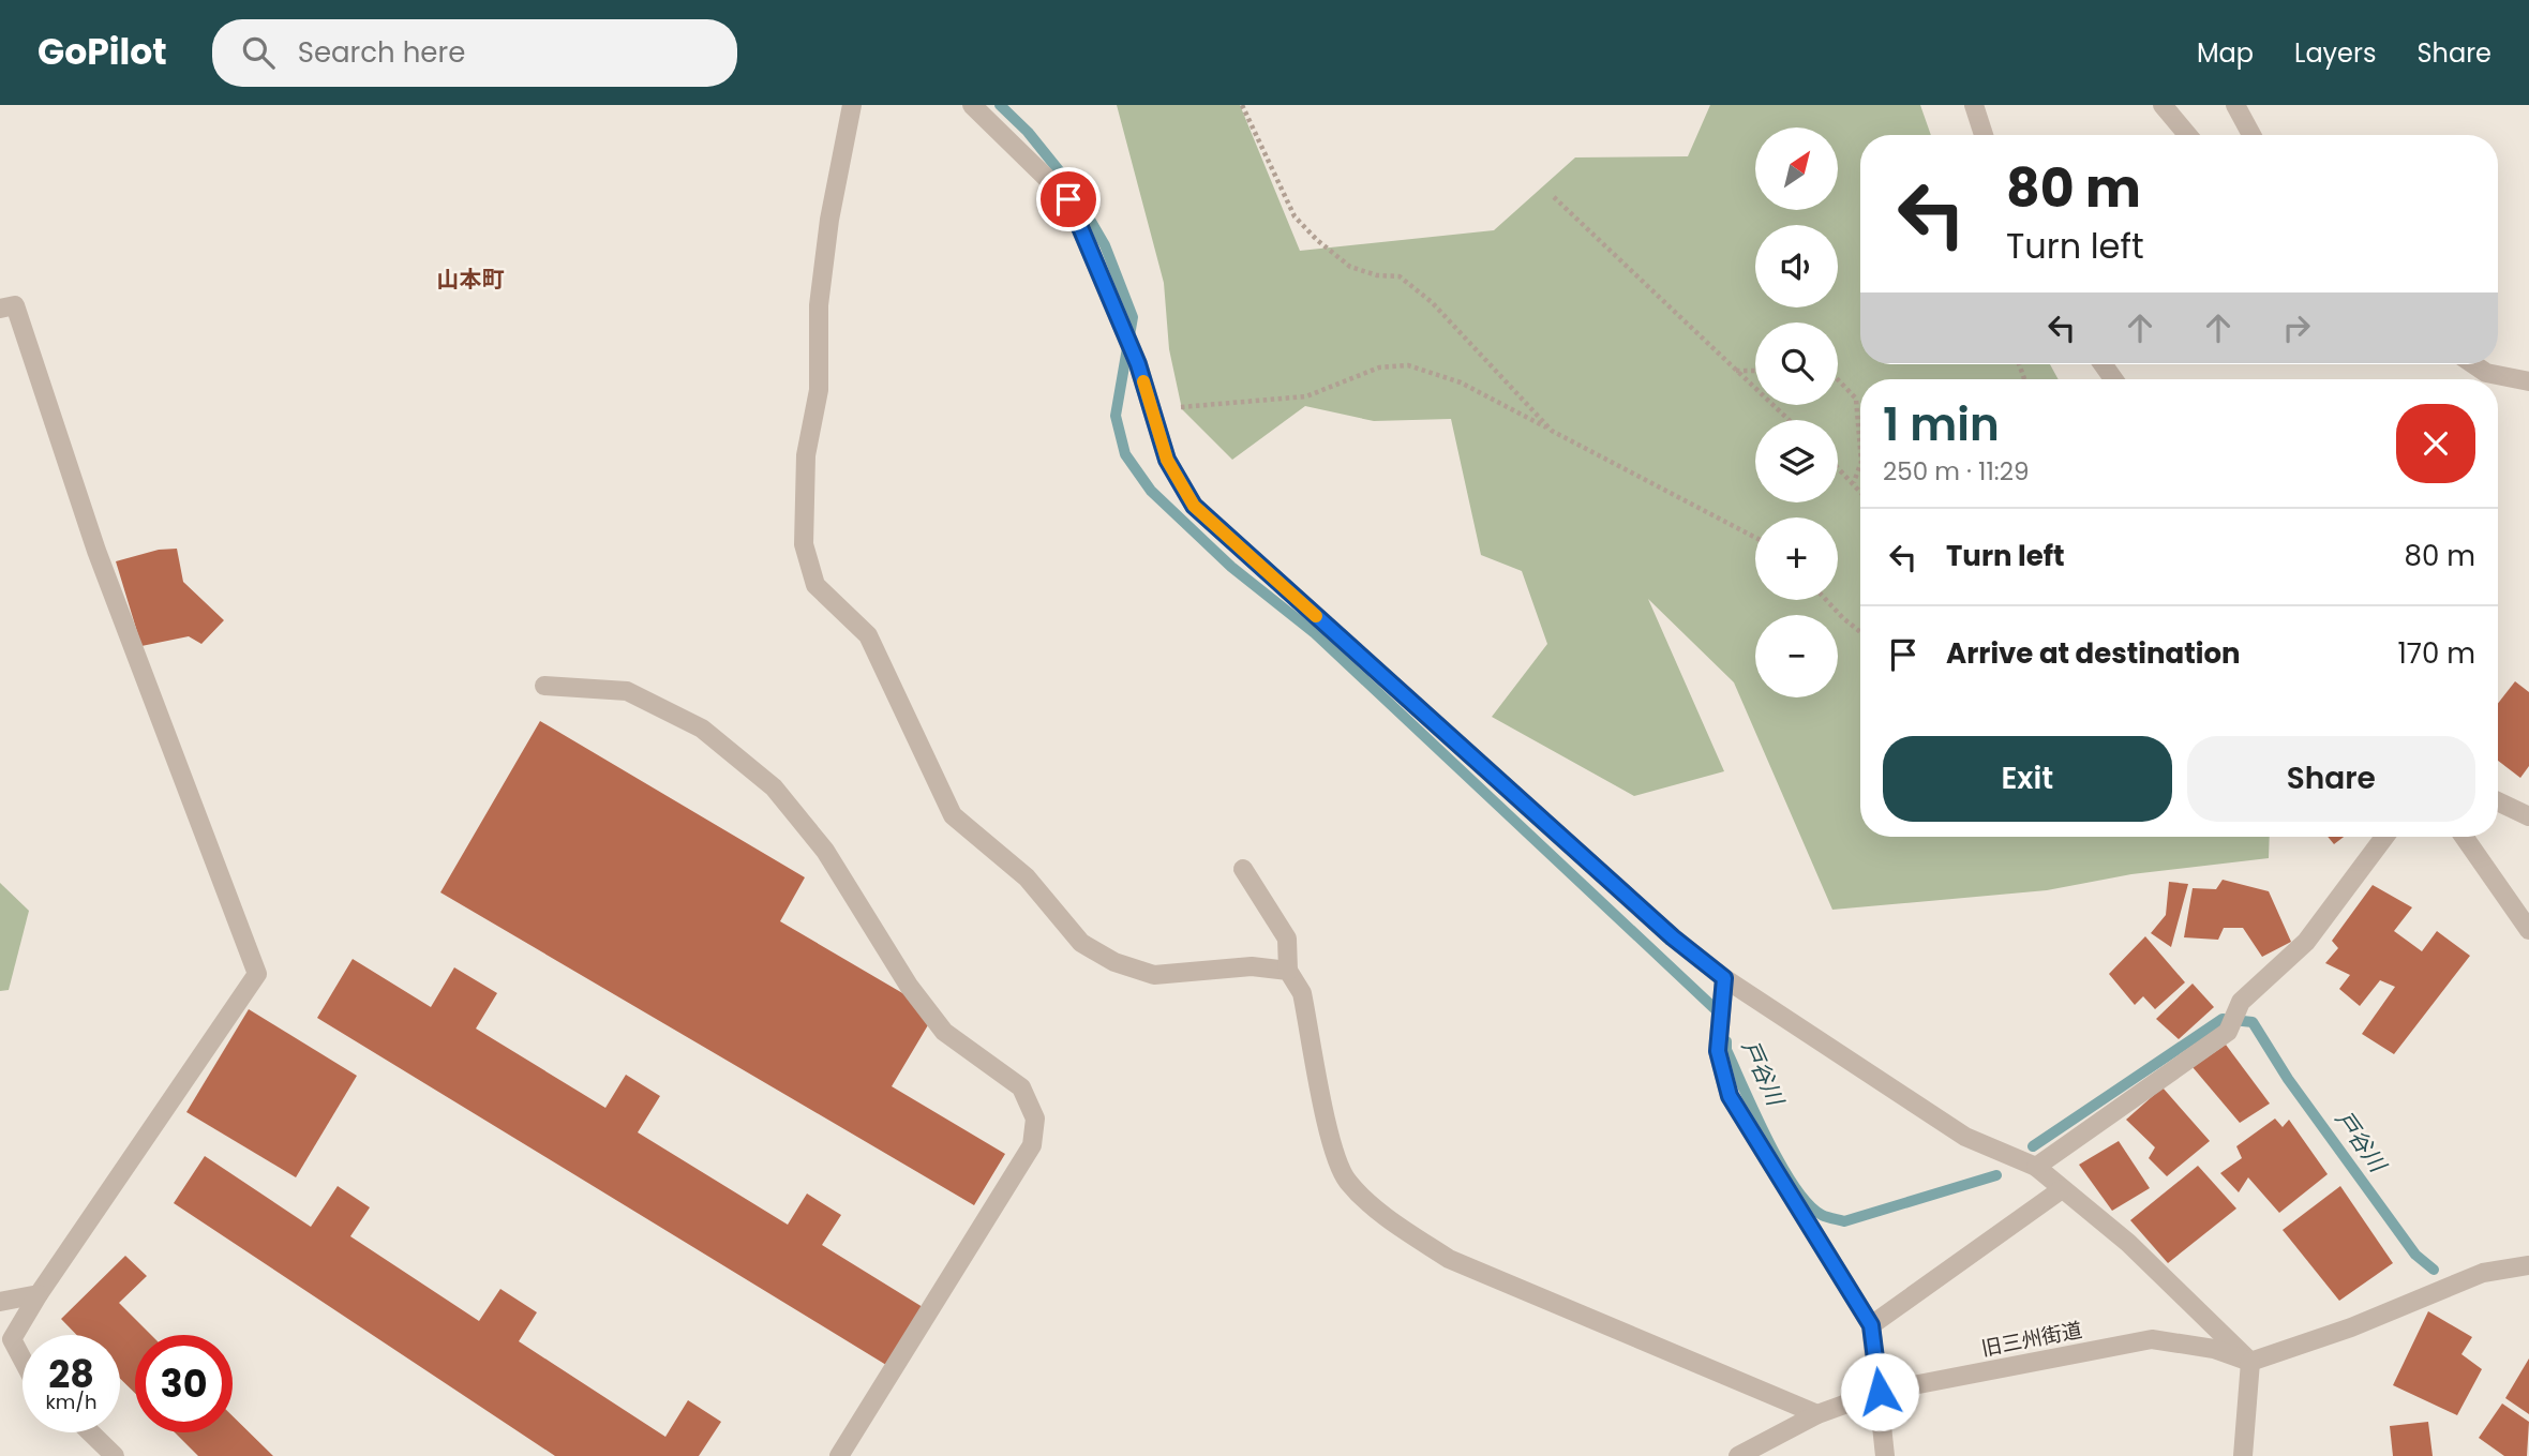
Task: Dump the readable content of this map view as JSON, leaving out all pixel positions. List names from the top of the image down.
{
  "streets": {
    "street": ["旧三州街道"]
  },
  "districts": ["山本町"],
  "water": ["戸谷川"],
  "north": "top right",
  "page": {
    "header": "GoPilot",
    "search": "Search here",
    "nav": ["Map", "Layers", "Share"],
    "map_buttons": ["+", "−"],
    "turn": ["80 m", "Turn left"],
    "heading": ["1 min", "250 m · 11:29"],
    "list": [
      {
        "name": "Turn left",
        "value": "80 m"
      },
      {
        "name": "Arrive at destination",
        "value": "170 m"
      }
    ],
    "buttons": ["Exit", "Share"],
    "speed": "28 km/h",
    "limit": "30"
  }
}
